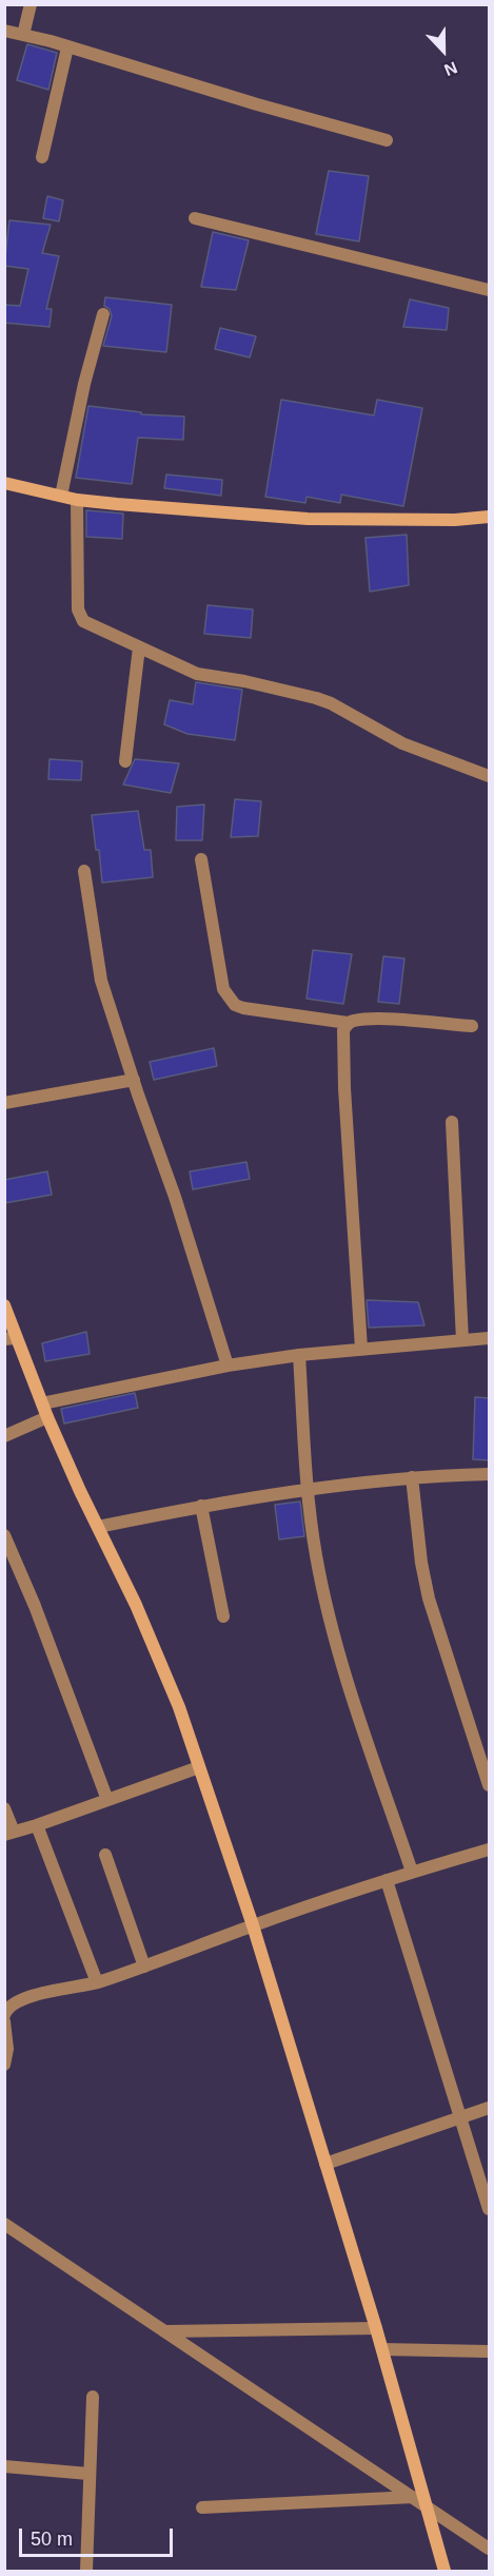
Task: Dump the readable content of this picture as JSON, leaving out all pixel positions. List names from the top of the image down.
{
  "scale_bar": "50 m",
  "north": "bottom"
}
